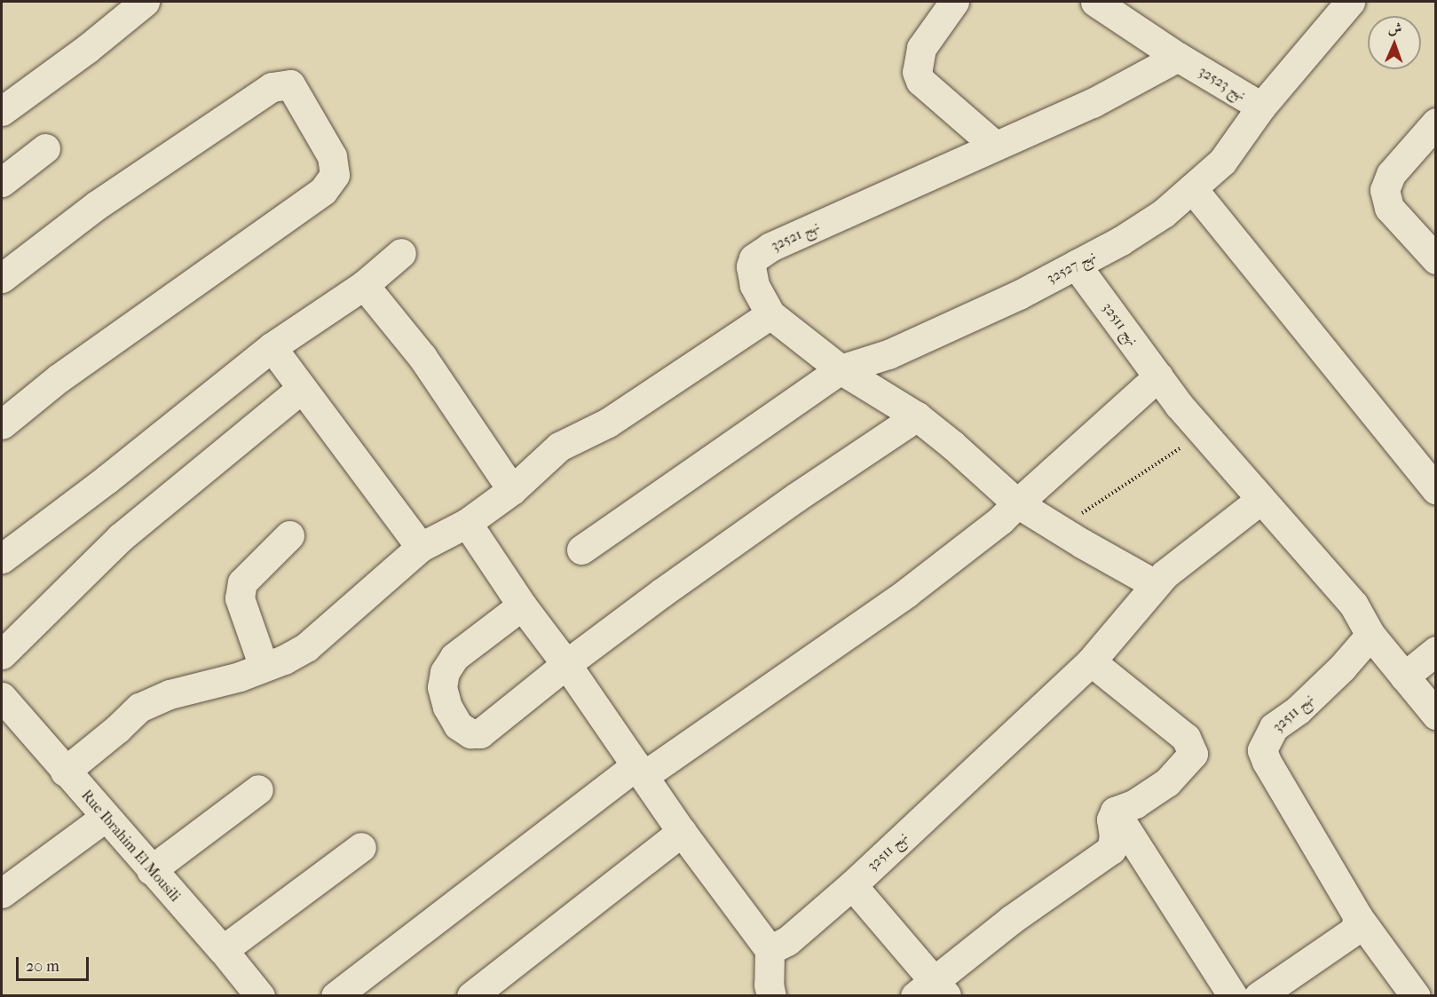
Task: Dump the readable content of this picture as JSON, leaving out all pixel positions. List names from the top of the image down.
{
  "streets": {
    "street": [
      "نهج 32523",
      "نهج 32521",
      "نهج 32527",
      "نهج 32511",
      "Rue Ibrahim El Mousili"
    ]
  },
  "crossings": [
    ["نهج 32523", "نهج 32521"],
    ["نهج 32523", "نهج 32527"],
    ["نهج 32527", "نهج 32511"]
  ],
  "scale_bar": "20 m",
  "north": "top"
}
